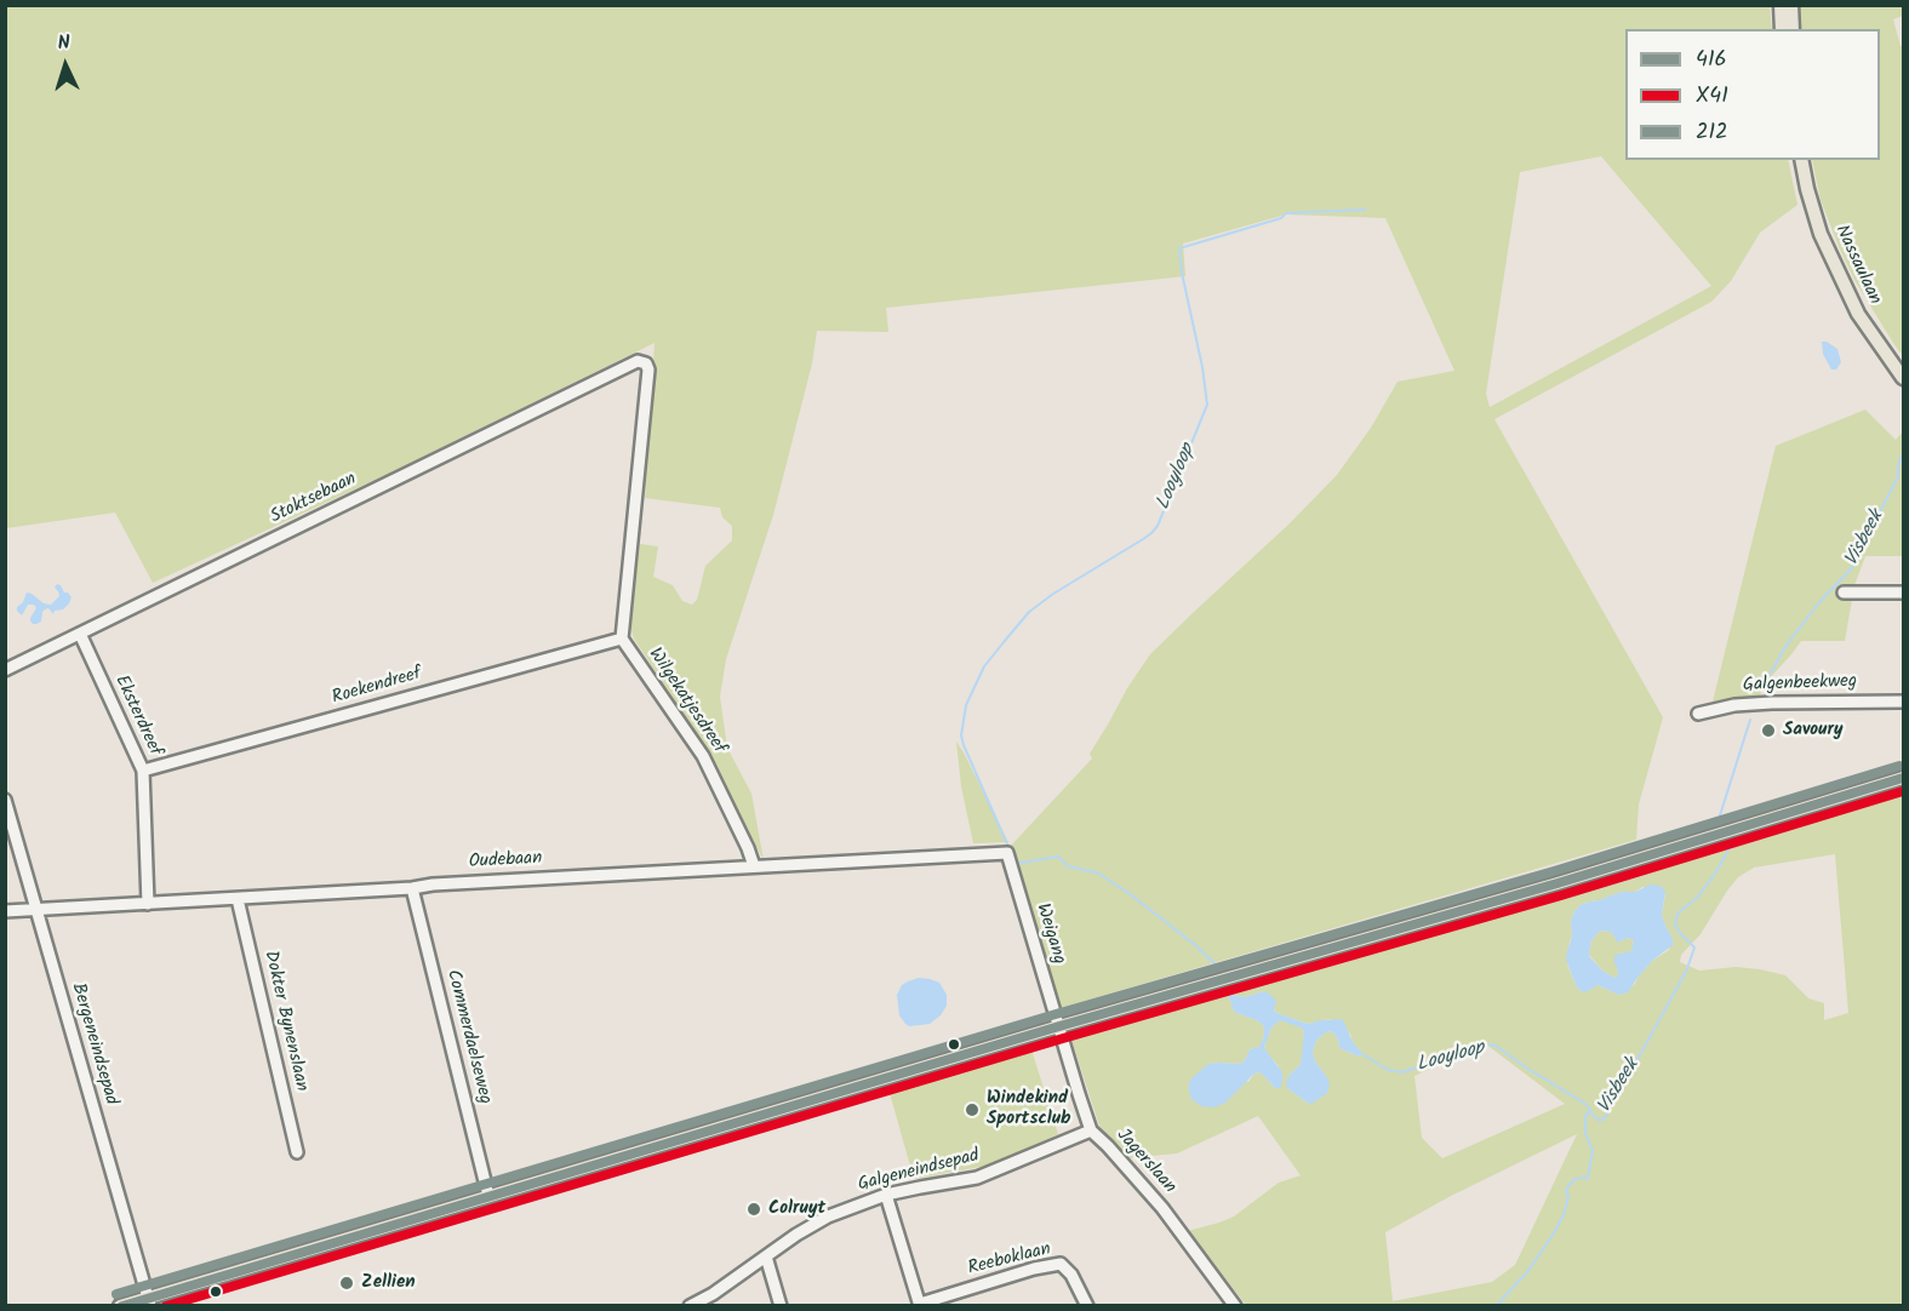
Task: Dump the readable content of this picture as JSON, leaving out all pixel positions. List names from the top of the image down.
{
  "streets": {
    "main road": ["Nassaulaan"],
    "street": [
      "Stoktsebaan",
      "Galgenbeekweg",
      "Roekendreef",
      "Wilgekatjesdreef",
      "Eksterdreef",
      "Oudebaan",
      "Weigang",
      "Dokter Bynenslaan",
      "Commerdaelseweg",
      "Bergeneindsepad",
      "Jagerslaan",
      "Galgeneindsepad",
      "Reeboklaan"
    ]
  },
  "crossings": [
    ["Stoktsebaan", "Roekendreef"],
    ["Stoktsebaan", "Wilgekatjesdreef"],
    ["Stoktsebaan", "Eksterdreef"],
    ["Roekendreef", "Wilgekatjesdreef"],
    ["Roekendreef", "Eksterdreef"],
    ["Wilgekatjesdreef", "Oudebaan"],
    ["Eksterdreef", "Oudebaan"],
    ["Oudebaan", "Weigang"],
    ["Oudebaan", "Dokter Bynenslaan"],
    ["Oudebaan", "Commerdaelseweg"],
    ["Oudebaan", "Bergeneindsepad"],
    ["Weigang", "Jagerslaan"],
    ["Jagerslaan", "Galgeneindsepad"]
  ],
  "water": ["Looyloop", "Visbeek"],
  "places": [
    "Savoury",
    "Windekind Sportsclub",
    "Colruyt",
    "Zellien"
  ],
  "lines": ["transit line 212", "transit line 416", "transit line X41"],
  "legend": ["416", "X41", "212"],
  "north": "top"
}
